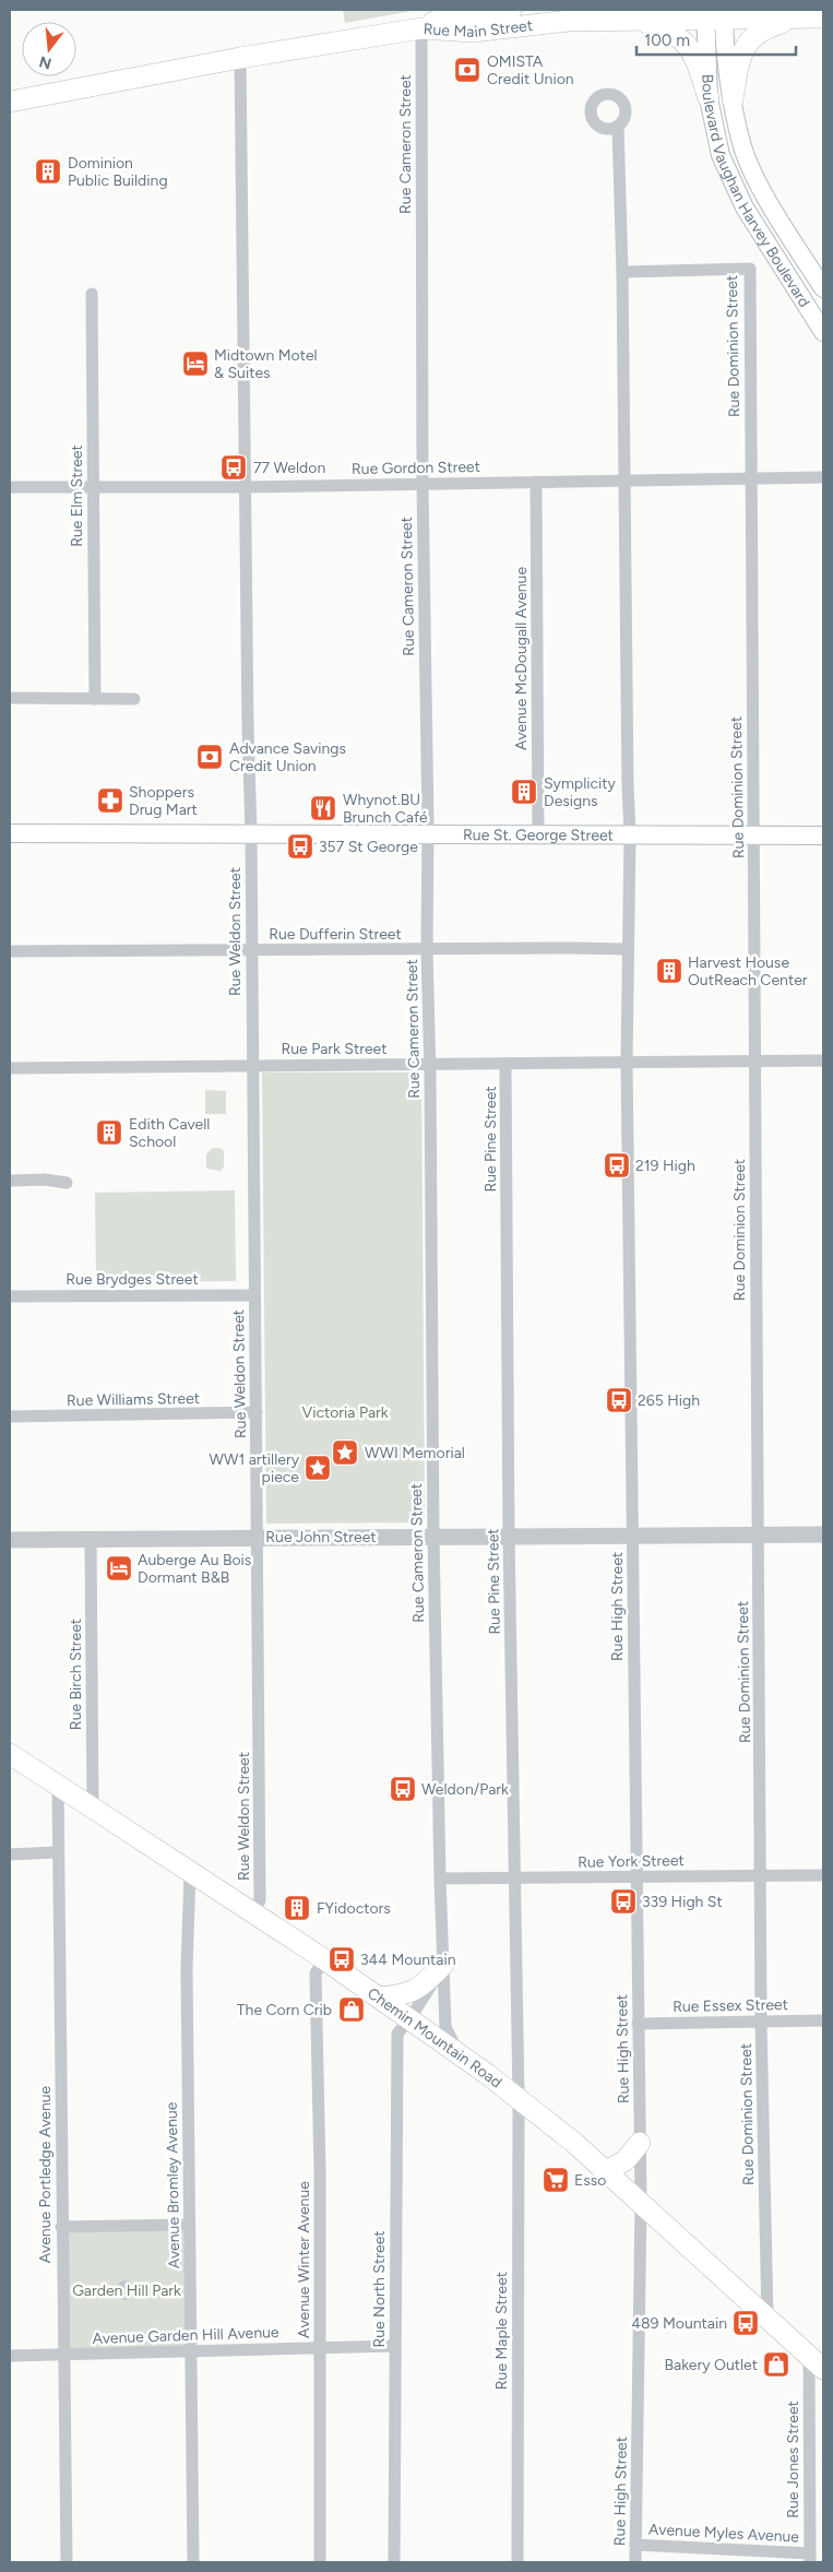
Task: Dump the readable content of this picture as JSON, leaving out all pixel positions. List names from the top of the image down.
{
  "streets": {
    "main road": [
      "Rue Main Street",
      "Boulevard Vaughan Harvey Boulevard",
      "Rue St. George Street",
      "Chemin Mountain Road"
    ],
    "street": [
      "Rue Cameron Street",
      "Rue Dominion Street",
      "Rue Gordon Street",
      "Rue Elm Street",
      "Avenue McDougall Avenue",
      "Rue Weldon Street",
      "Rue Dufferin Street",
      "Rue Park Street",
      "Rue Pine Street",
      "Rue Brydges Street",
      "Rue Williams Street",
      "Rue John Street",
      "Rue High Street",
      "Rue Birch Street",
      "Rue York Street",
      "Rue Essex Street",
      "Avenue Portledge Avenue",
      "Avenue Bromley Avenue",
      "Avenue Winter Avenue",
      "Rue North Street",
      "Rue Maple Street",
      "Avenue Garden Hill Avenue",
      "Rue Jones Street",
      "Avenue Myles Avenue"
    ]
  },
  "crossings": [
    ["Rue Main Street", "Rue Cameron Street"],
    ["Rue Main Street", "Boulevard Vaughan Harvey Boulevard"],
    ["Rue Cameron Street", "Rue Gordon Street"],
    ["Rue Cameron Street", "Rue St. George Street"],
    ["Rue Cameron Street", "Rue Dufferin Street"],
    ["Rue Cameron Street", "Rue Park Street"],
    ["Rue Cameron Street", "Rue John Street"],
    ["Rue Cameron Street", "Rue York Street"],
    ["Rue Cameron Street", "Chemin Mountain Road"],
    ["Rue Dominion Street", "Rue Gordon Street"],
    ["Rue Dominion Street", "Rue St. George Street"],
    ["Rue Dominion Street", "Rue Park Street"],
    ["Rue Dominion Street", "Rue John Street"],
    ["Rue Dominion Street", "Rue High Street"],
    ["Rue Dominion Street", "Rue York Street"],
    ["Rue Dominion Street", "Rue Essex Street"],
    ["Rue Dominion Street", "Chemin Mountain Road"],
    ["Rue Gordon Street", "Rue Elm Street"],
    ["Rue Gordon Street", "Avenue McDougall Avenue"],
    ["Rue Gordon Street", "Rue Weldon Street"],
    ["Rue Gordon Street", "Rue High Street"],
    ["Avenue McDougall Avenue", "Rue St. George Street"],
    ["Rue St. George Street", "Rue Weldon Street"],
    ["Rue St. George Street", "Rue High Street"],
    ["Rue Weldon Street", "Rue Dufferin Street"],
    ["Rue Weldon Street", "Rue Park Street"],
    ["Rue Weldon Street", "Rue Brydges Street"],
    ["Rue Weldon Street", "Rue Williams Street"],
    ["Rue Weldon Street", "Rue John Street"],
    ["Rue Weldon Street", "Chemin Mountain Road"],
    ["Rue Dufferin Street", "Rue High Street"],
    ["Rue Park Street", "Rue Pine Street"],
    ["Rue Park Street", "Rue High Street"],
    ["Rue Pine Street", "Rue John Street"],
    ["Rue Pine Street", "Rue York Street"],
    ["Rue Pine Street", "Chemin Mountain Road"],
    ["Rue Pine Street", "Rue Maple Street"],
    ["Rue John Street", "Rue High Street"],
    ["Rue John Street", "Rue Birch Street"],
    ["Rue High Street", "Rue York Street"],
    ["Rue High Street", "Rue Essex Street"],
    ["Rue High Street", "Chemin Mountain Road"],
    ["Rue High Street", "Avenue Myles Avenue"],
    ["Rue Birch Street", "Chemin Mountain Road"],
    ["Chemin Mountain Road", "Avenue Portledge Avenue"],
    ["Chemin Mountain Road", "Avenue Bromley Avenue"],
    ["Chemin Mountain Road", "Avenue Winter Avenue"],
    ["Chemin Mountain Road", "Rue North Street"],
    ["Chemin Mountain Road", "Rue Maple Street"],
    ["Chemin Mountain Road", "Rue Jones Street"],
    ["Avenue Portledge Avenue", "Avenue Garden Hill Avenue"],
    ["Avenue Bromley Avenue", "Avenue Garden Hill Avenue"],
    ["Avenue Winter Avenue", "Avenue Garden Hill Avenue"],
    ["Rue North Street", "Avenue Garden Hill Avenue"],
    ["Rue Jones Street", "Avenue Myles Avenue"]
  ],
  "parks": ["Victoria Park", "Garden Hill Park"],
  "places": {
    "bank": ["OMISTA Credit Union", "Advance Savings Credit Union"],
    "building": [
      "Dominion Public Building",
      "Symplicity Designs",
      "Harvest House OutReach Center",
      "Edith Cavell School",
      "FYidoctors"
    ],
    "hotel": ["Midtown Motel & Suites", "Auberge Au Bois Dormant B&B"],
    "bus stop": [
      "77 Weldon",
      "357 St George",
      "219 High",
      "265 High",
      "Weldon/Park",
      "339 High St",
      "344 Mountain",
      "489 Mountain"
    ],
    "pharmacy": ["Shoppers Drug Mart"],
    "restaurant": ["Whynot.BU Brunch Café"],
    "place": ["WWI Memorial", "WW1 artillery piece"],
    "shop": ["The Corn Crib", "Bakery Outlet"],
    "supermarket": ["Esso"]
  },
  "scale_bar": "100 m",
  "north": "bottom"
}
